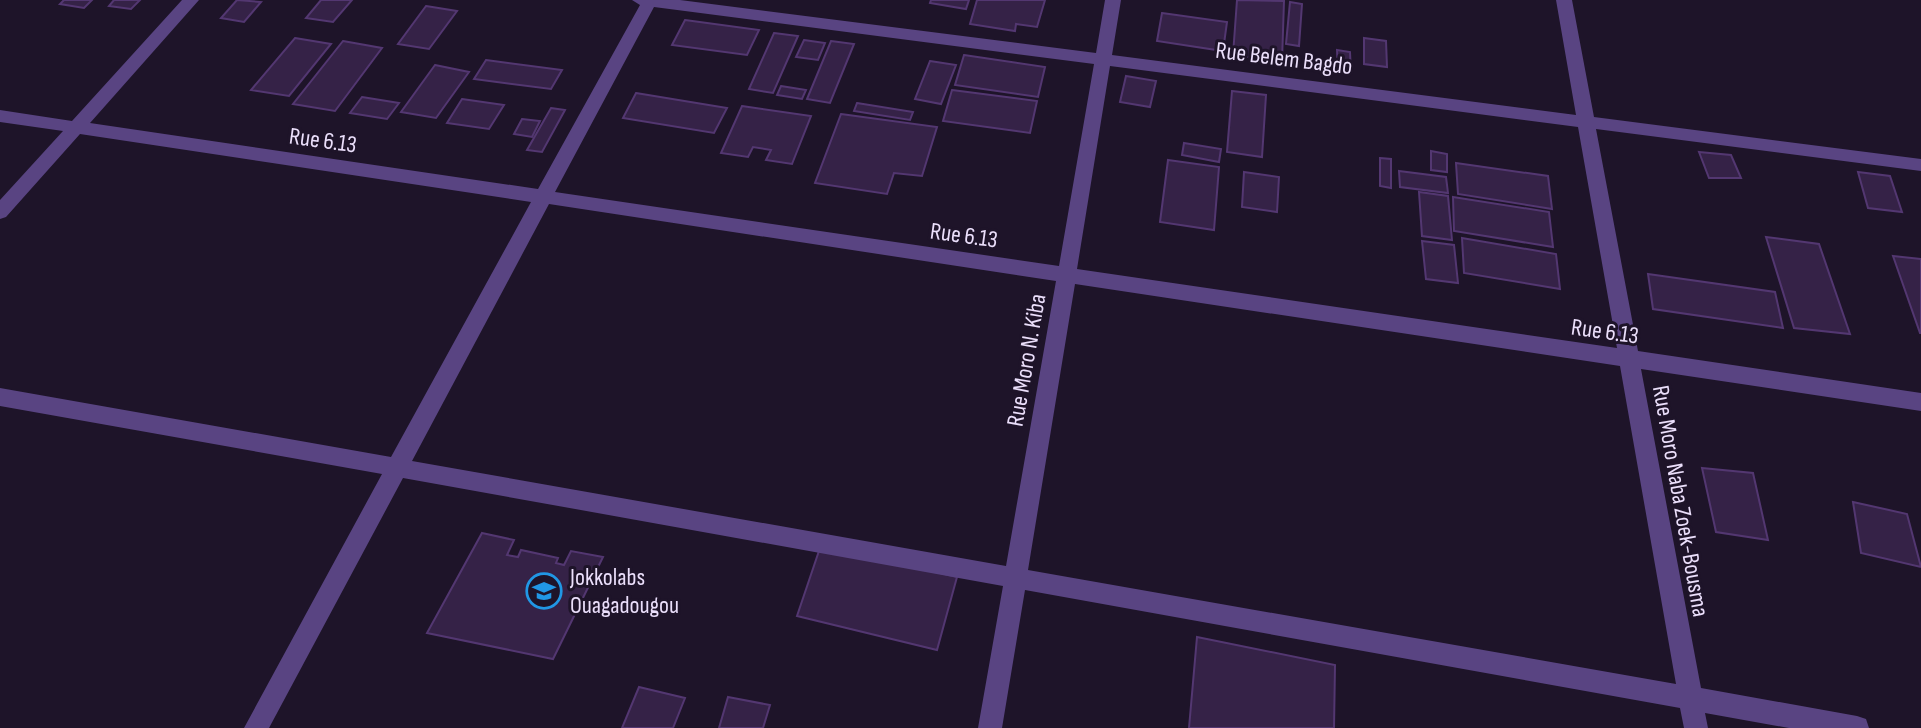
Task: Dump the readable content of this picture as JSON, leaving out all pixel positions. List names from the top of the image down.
{
  "streets": {
    "street": [
      "Rue Belem Bagdo",
      "Rue 6.13",
      "Rue Moro N. Kiba",
      "Rue Moro Naba Zoek-Bousma"
    ]
  },
  "crossings": [
    ["Rue Belem Bagdo", "Rue Moro N. Kiba"],
    ["Rue Belem Bagdo", "Rue Moro Naba Zoek-Bousma"],
    ["Rue 6.13", "Rue Moro N. Kiba"],
    ["Rue 6.13", "Rue Moro Naba Zoek-Bousma"]
  ],
  "places": {
    "school or university": ["Jokkolabs Ouagadougou"]
  }
}
